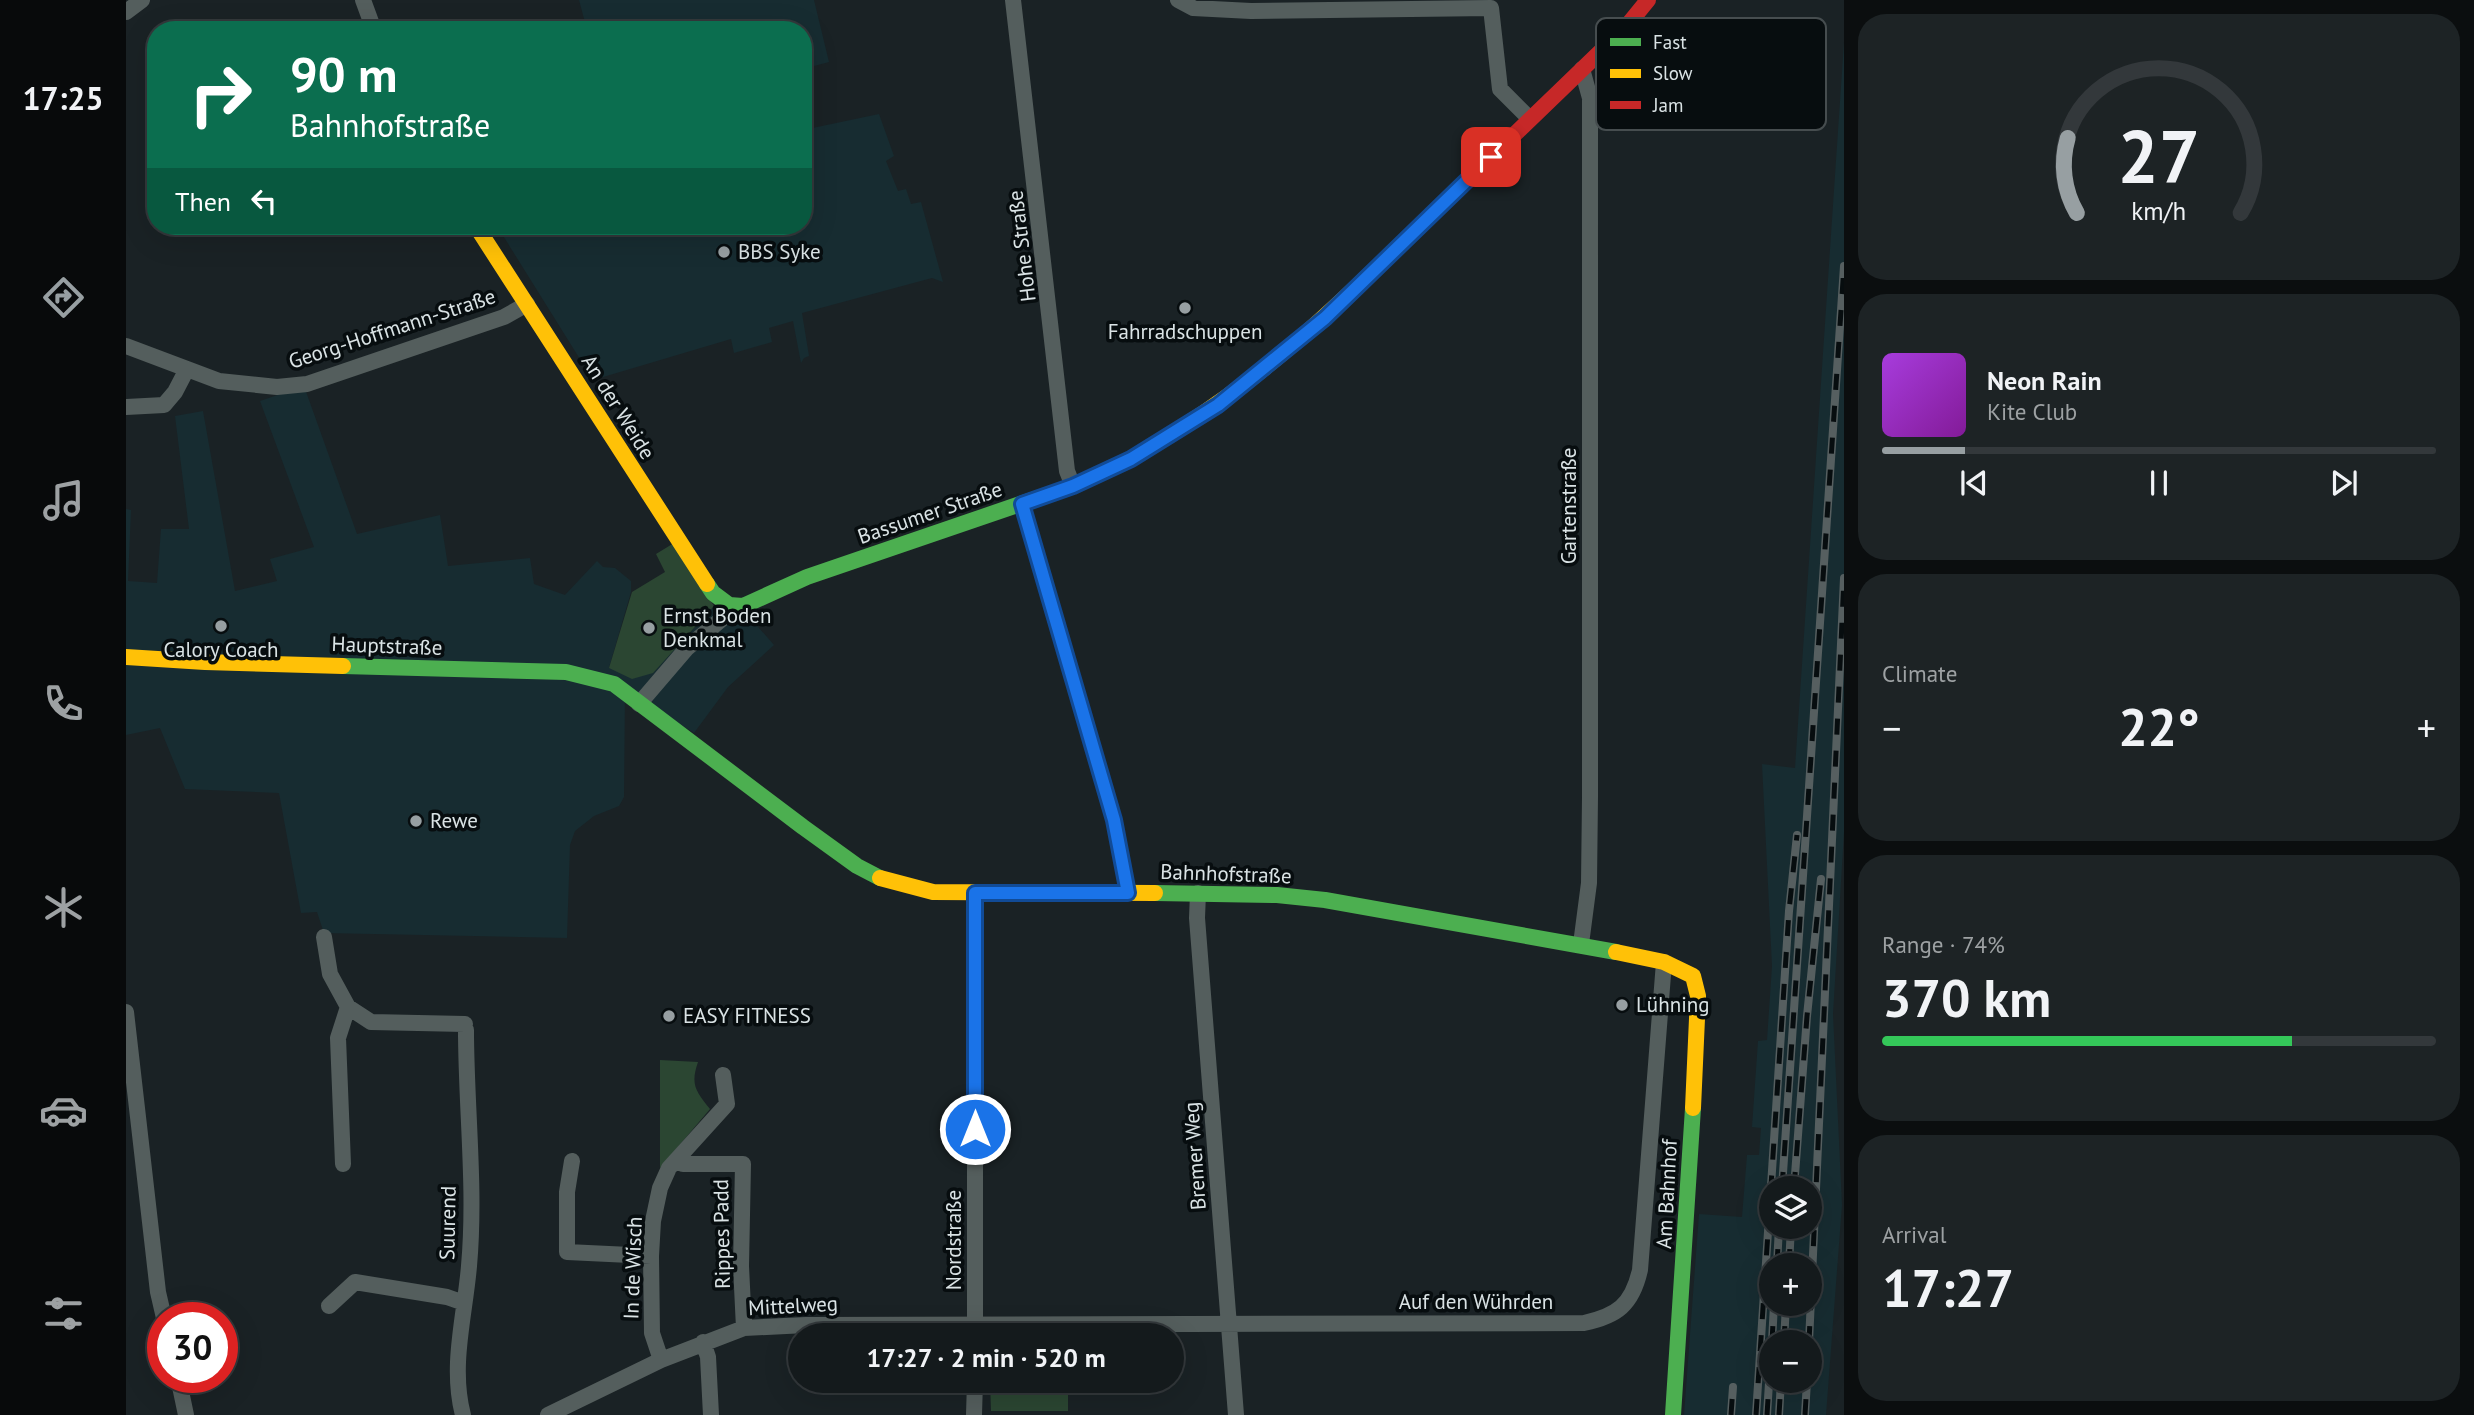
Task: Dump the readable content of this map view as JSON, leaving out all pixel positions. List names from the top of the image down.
{
  "streets": {
    "street": [
      "Hohe Straße",
      "Georg-Hoffmann-Straße",
      "An der Weide",
      "Gartenstraße",
      "Bassumer Straße",
      "Hauptstraße",
      "Bahnhofstraße",
      "Bremer Weg",
      "Am Bahnhof",
      "Suurend",
      "Rippes Padd",
      "Nordstraße",
      "In de Wisch",
      "Auf den Wührden",
      "Mittelweg"
    ]
  },
  "crossings": [
    ["Hohe Straße", "Bassumer Straße"],
    ["Georg-Hoffmann-Straße", "An der Weide"],
    ["An der Weide", "Bassumer Straße"],
    ["Gartenstraße", "Bassumer Straße"],
    ["Gartenstraße", "Bahnhofstraße"],
    ["Hauptstraße", "Bahnhofstraße"],
    ["Bahnhofstraße", "Bremer Weg"],
    ["Bahnhofstraße", "Am Bahnhof"],
    ["Bahnhofstraße", "Nordstraße"],
    ["Bahnhofstraße", "Auf den Wührden"],
    ["Bremer Weg", "Auf den Wührden"],
    ["Rippes Padd", "In de Wisch"],
    ["Rippes Padd", "Mittelweg"],
    ["In de Wisch", "Mittelweg"]
  ],
  "places": [
    "BBS Syke",
    "Fahrradschuppen",
    "Calory Coach",
    "Ernst Boden Denkmal",
    "Rewe",
    "Lühning",
    "EASY FITNESS"
  ],
  "legend": ["Fast", "Slow", "Jam"],
  "page": {
    "tabs": "17:25",
    "turn": ["90 m", "Bahnhofstraße"],
    "then": "Then",
    "song": ["Neon Rain", "Kite Club"],
    "tile": [
      "Climate",
      ["Range · 74%", "370 km"],
      ["Arrival", "17:27"]
    ],
    "heat": ["−", "22°", "+"],
    "map_buttons": ["+", "−"],
    "limit": "30",
    "trip": "17:27 · 2 min · 520 m",
    "gauge": ["27", "km/h"]
  }
}
